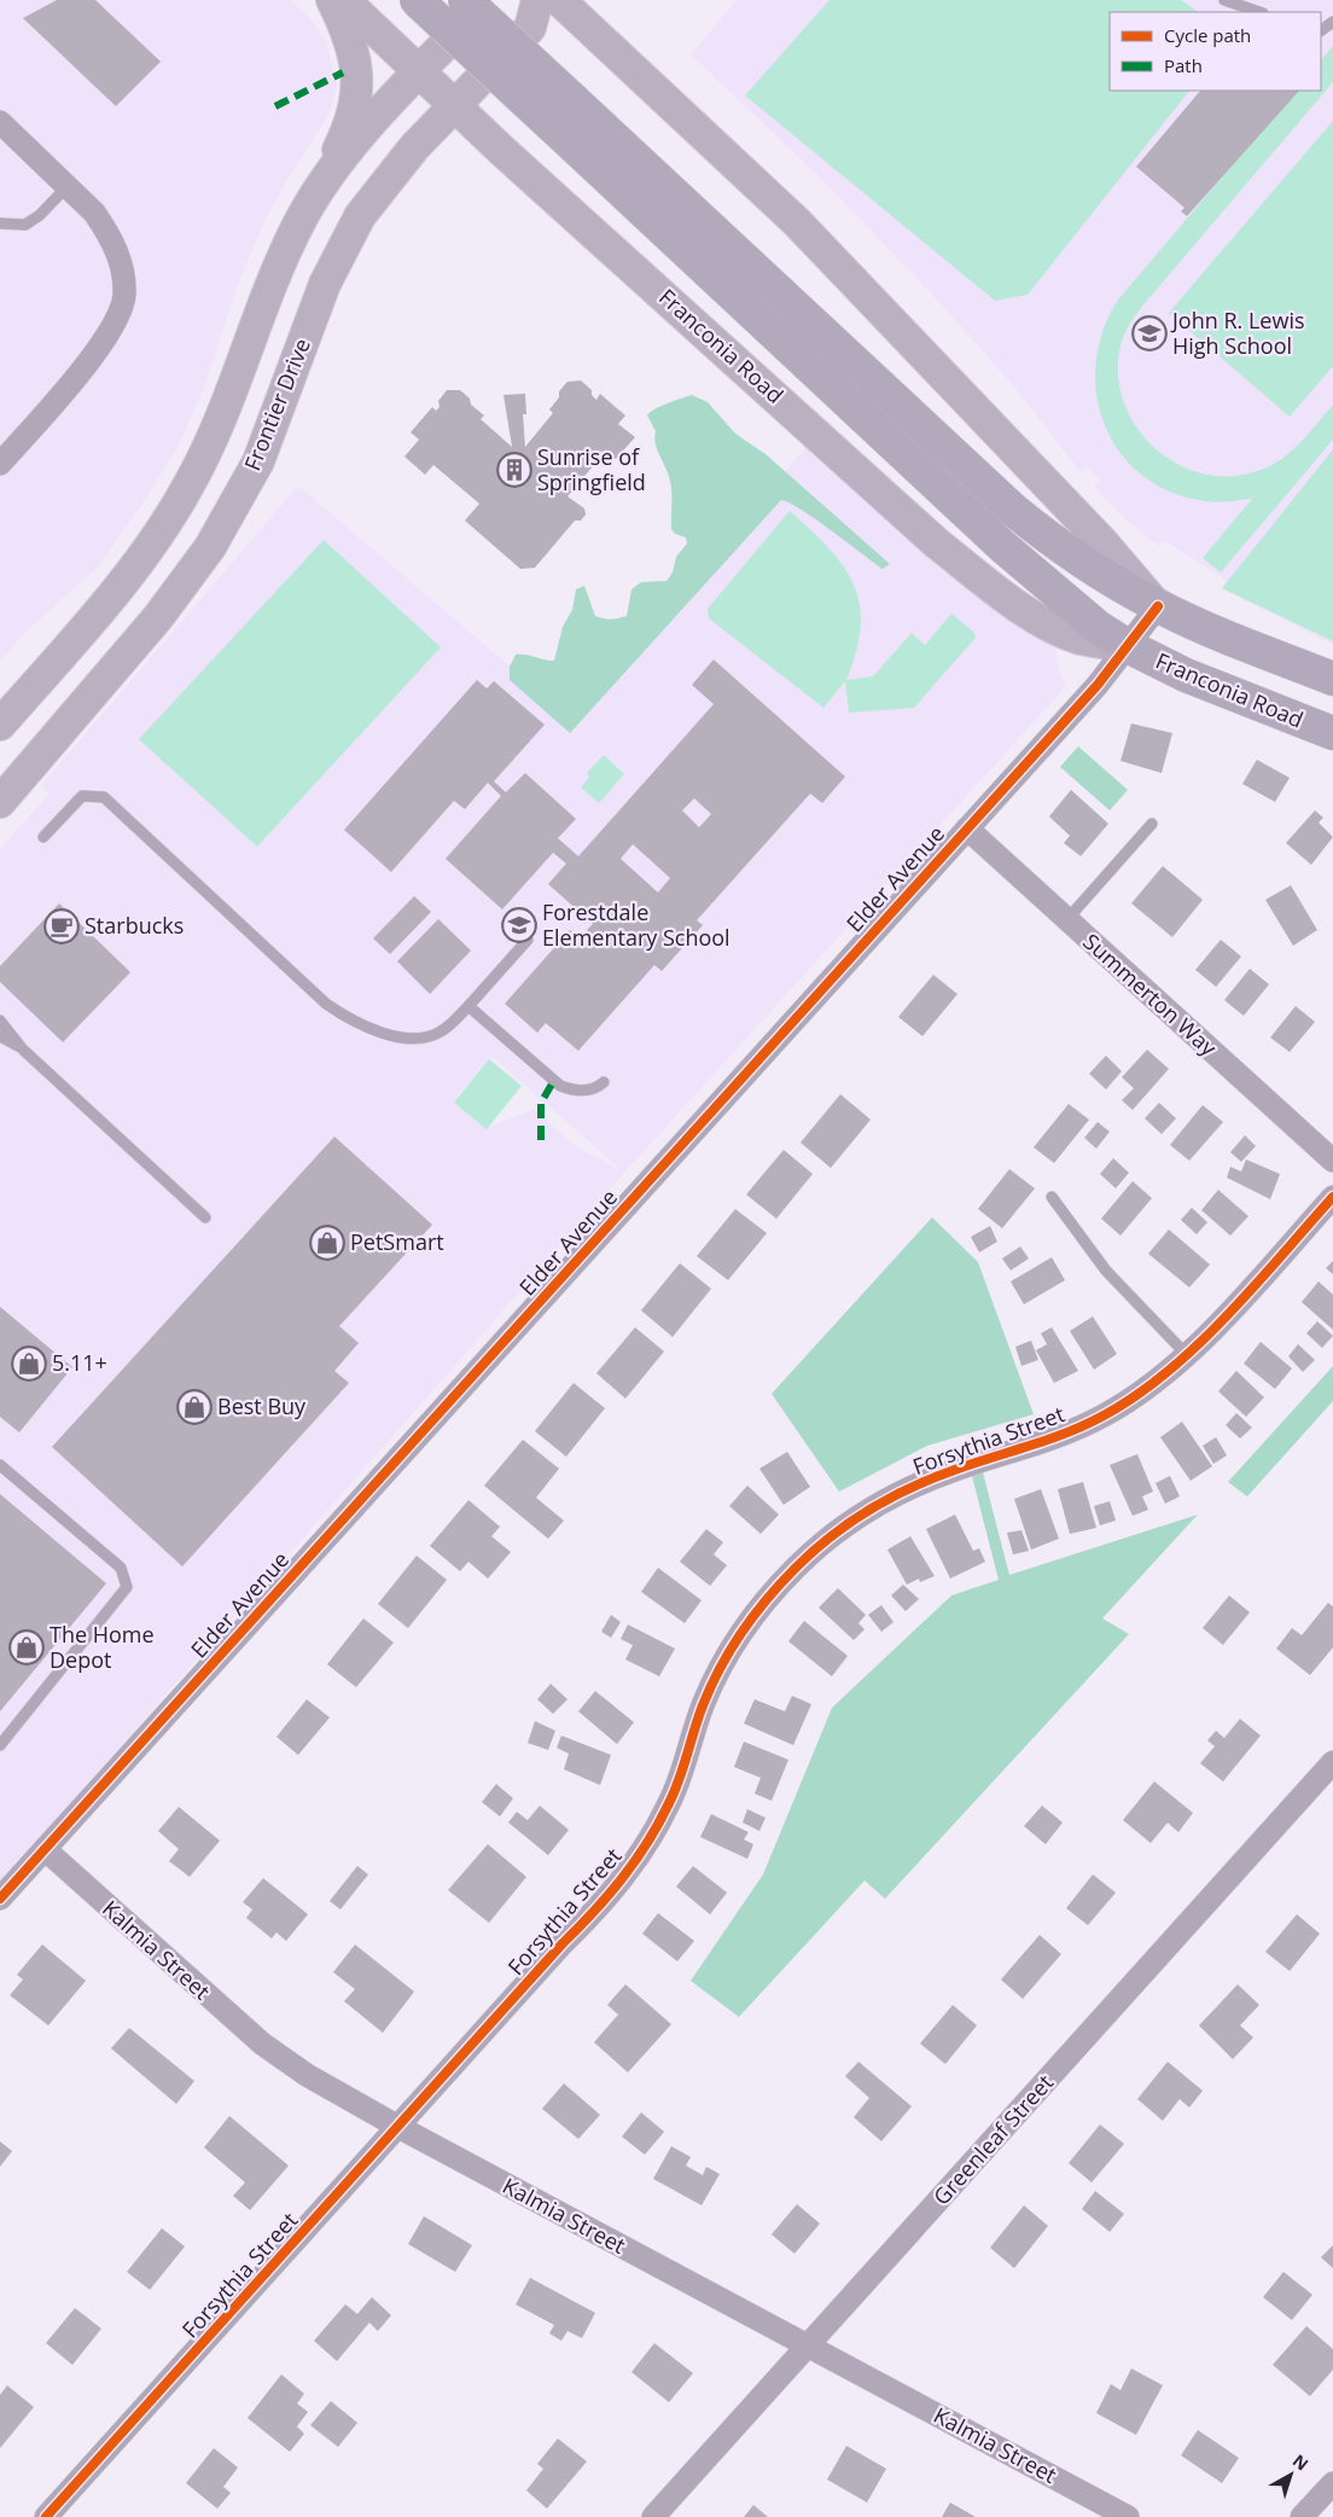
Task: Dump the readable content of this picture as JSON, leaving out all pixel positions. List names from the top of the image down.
{
  "streets": {
    "main road": ["Franconia Road", "Frontier Drive"],
    "street": [
      "Elder Avenue",
      "Summerton Way",
      "Forsythia Street",
      "Kalmia Street",
      "Greenleaf Street"
    ]
  },
  "crossings": [
    ["Franconia Road", "Frontier Drive"],
    ["Franconia Road", "Elder Avenue"],
    ["Elder Avenue", "Summerton Way"],
    ["Elder Avenue", "Kalmia Street"],
    ["Forsythia Street", "Kalmia Street"],
    ["Kalmia Street", "Greenleaf Street"]
  ],
  "places": {
    "school or university": ["John R. Lewis High School", "Forestdale Elementary School"],
    "building": ["Sunrise of Springfield"],
    "cafe": ["Starbucks"],
    "shop": [
      "PetSmart",
      "5.11+",
      "Best Buy",
      "The Home Depot"
    ]
  },
  "legend": ["Cycle path", "Path"],
  "north": "top right"
}
